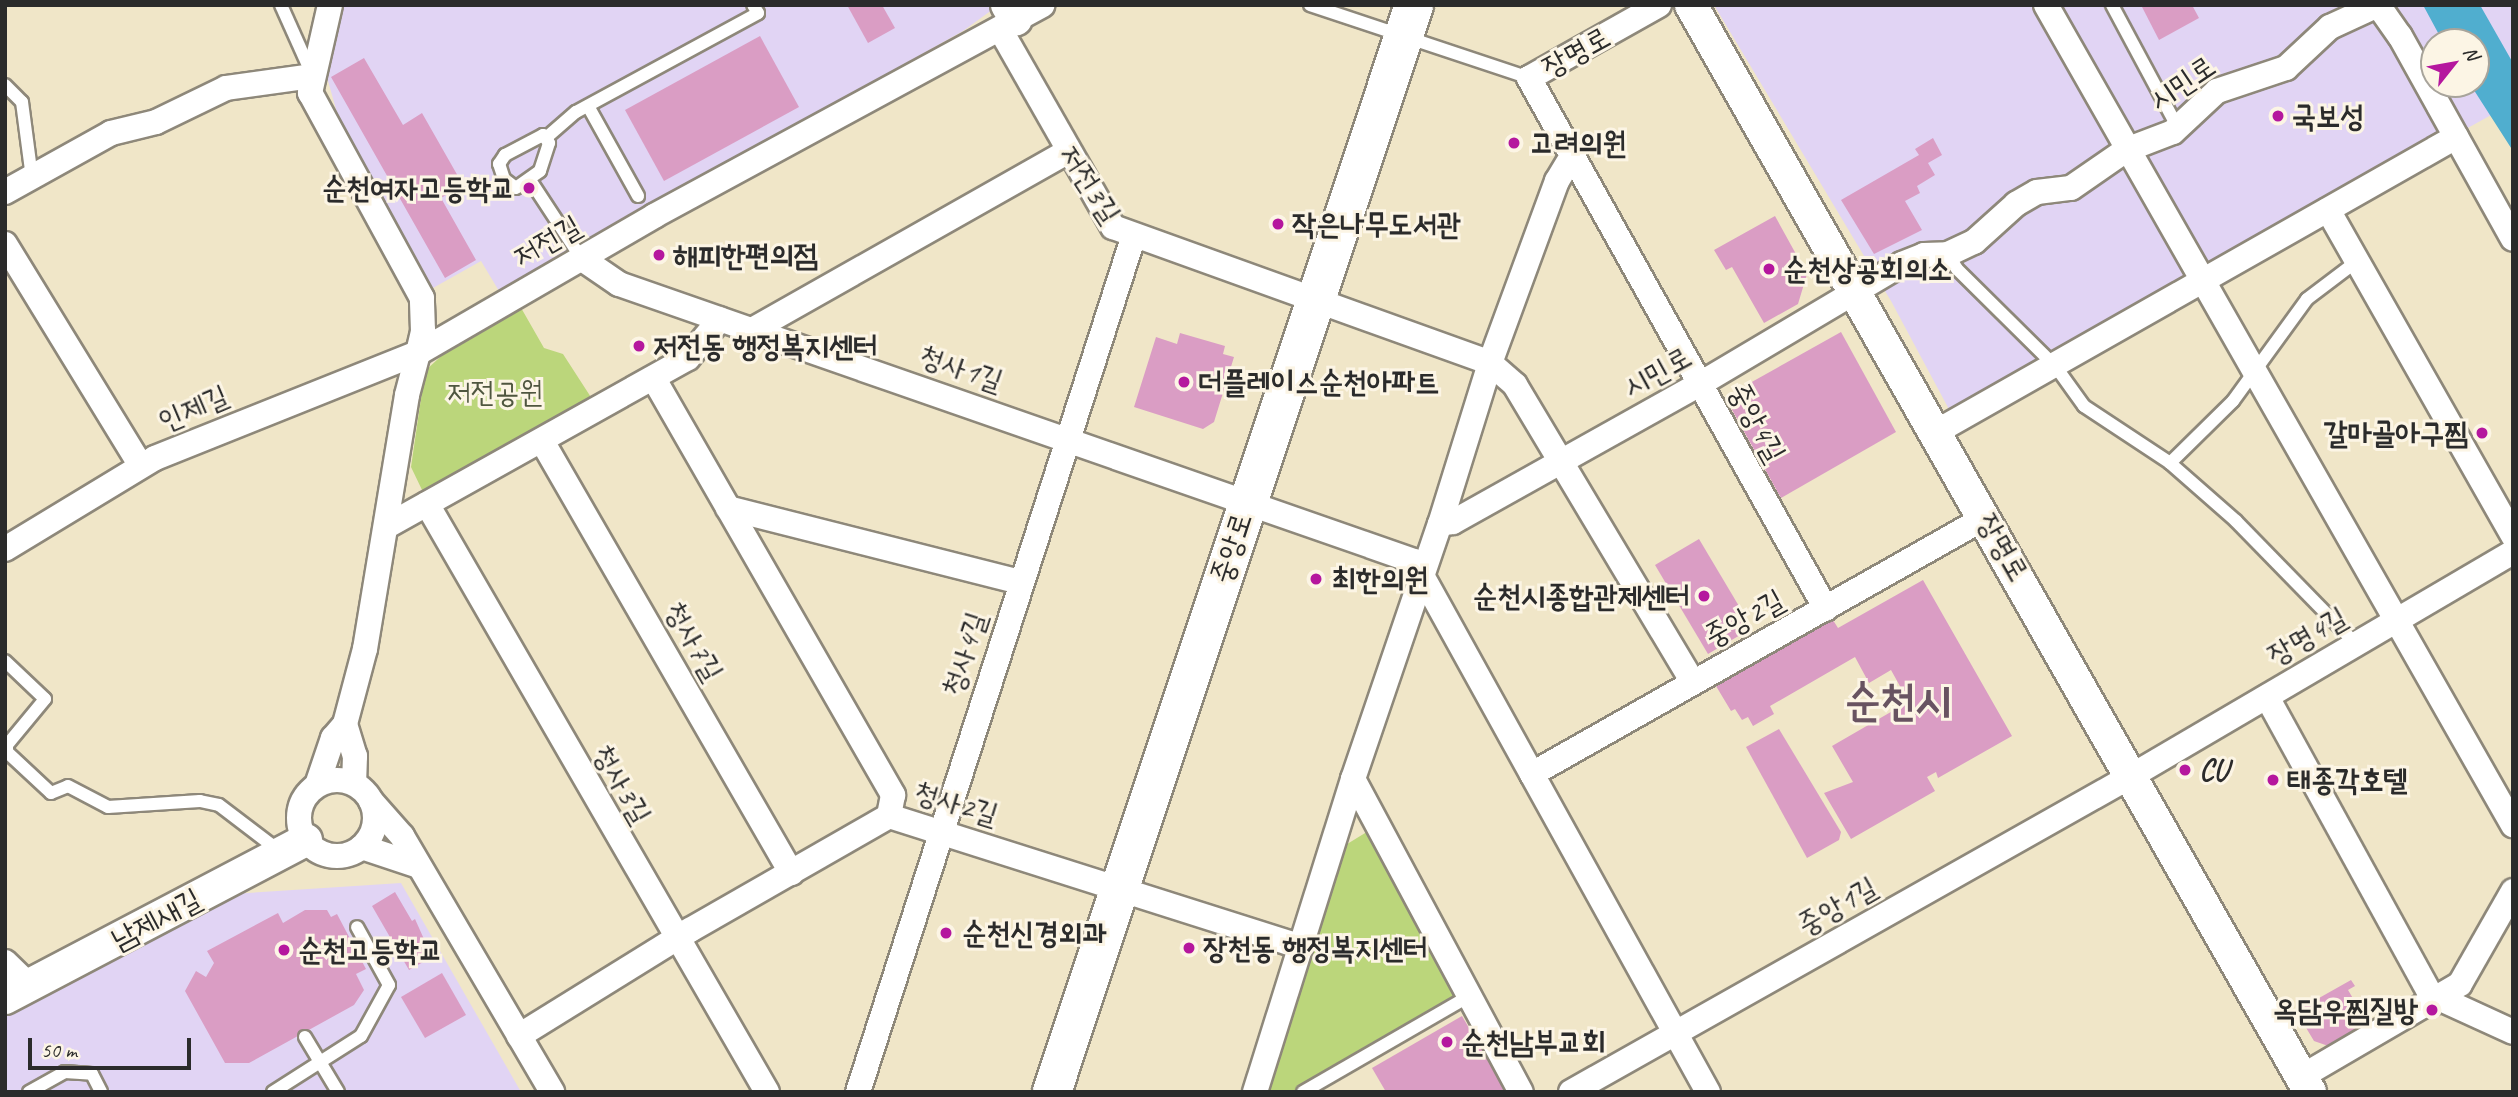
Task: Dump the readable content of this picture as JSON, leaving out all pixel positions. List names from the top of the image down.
{
  "streets": {
    "main road": ["중앙로"],
    "street": [
      "장명로",
      "시민로",
      "저전3길",
      "저전길",
      "청사1길",
      "인제길",
      "중앙4길",
      "중앙2길",
      "장명4길",
      "청사7길",
      "청사4길",
      "청사3길",
      "청사2길",
      "중앙1길",
      "남제새길"
    ]
  },
  "crossings": [
    ["장명로", "시민로"],
    ["장명로", "중앙4길"],
    ["장명로", "중앙2길"],
    ["장명로", "장명4길"],
    ["장명로", "중앙1길"],
    ["시민로", "중앙4길"],
    ["저전3길", "저전길"],
    ["저전3길", "중앙로"],
    ["저전3길", "청사4길"],
    ["저전길", "청사1길"],
    ["저전길", "인제길"],
    ["청사1길", "중앙로"],
    ["청사1길", "청사4길"],
    ["중앙4길", "중앙2길"],
    ["중앙로", "청사2길"],
    ["장명4길", "중앙1길"],
    ["청사4길", "청사2길"]
  ],
  "districts": ["순천시"],
  "parks": ["저전공원"],
  "places": [
    "국보성",
    "고려의원",
    "순천여자고등학교",
    "작은나무도서관",
    "해피한편의점",
    "순천상공회의소",
    "저전동 행정복지센터",
    "더플레이스순천아파트",
    "갈마골아구찜",
    "최한의원",
    "순천시종합관제센터",
    "CU",
    "태종각호텔",
    "순천신경외과",
    "장천동 행정복지센터",
    "순천고등학교",
    "옥담우찜질방",
    "순천남부교회"
  ],
  "scale_bar": "50 m",
  "north": "top right"
}
